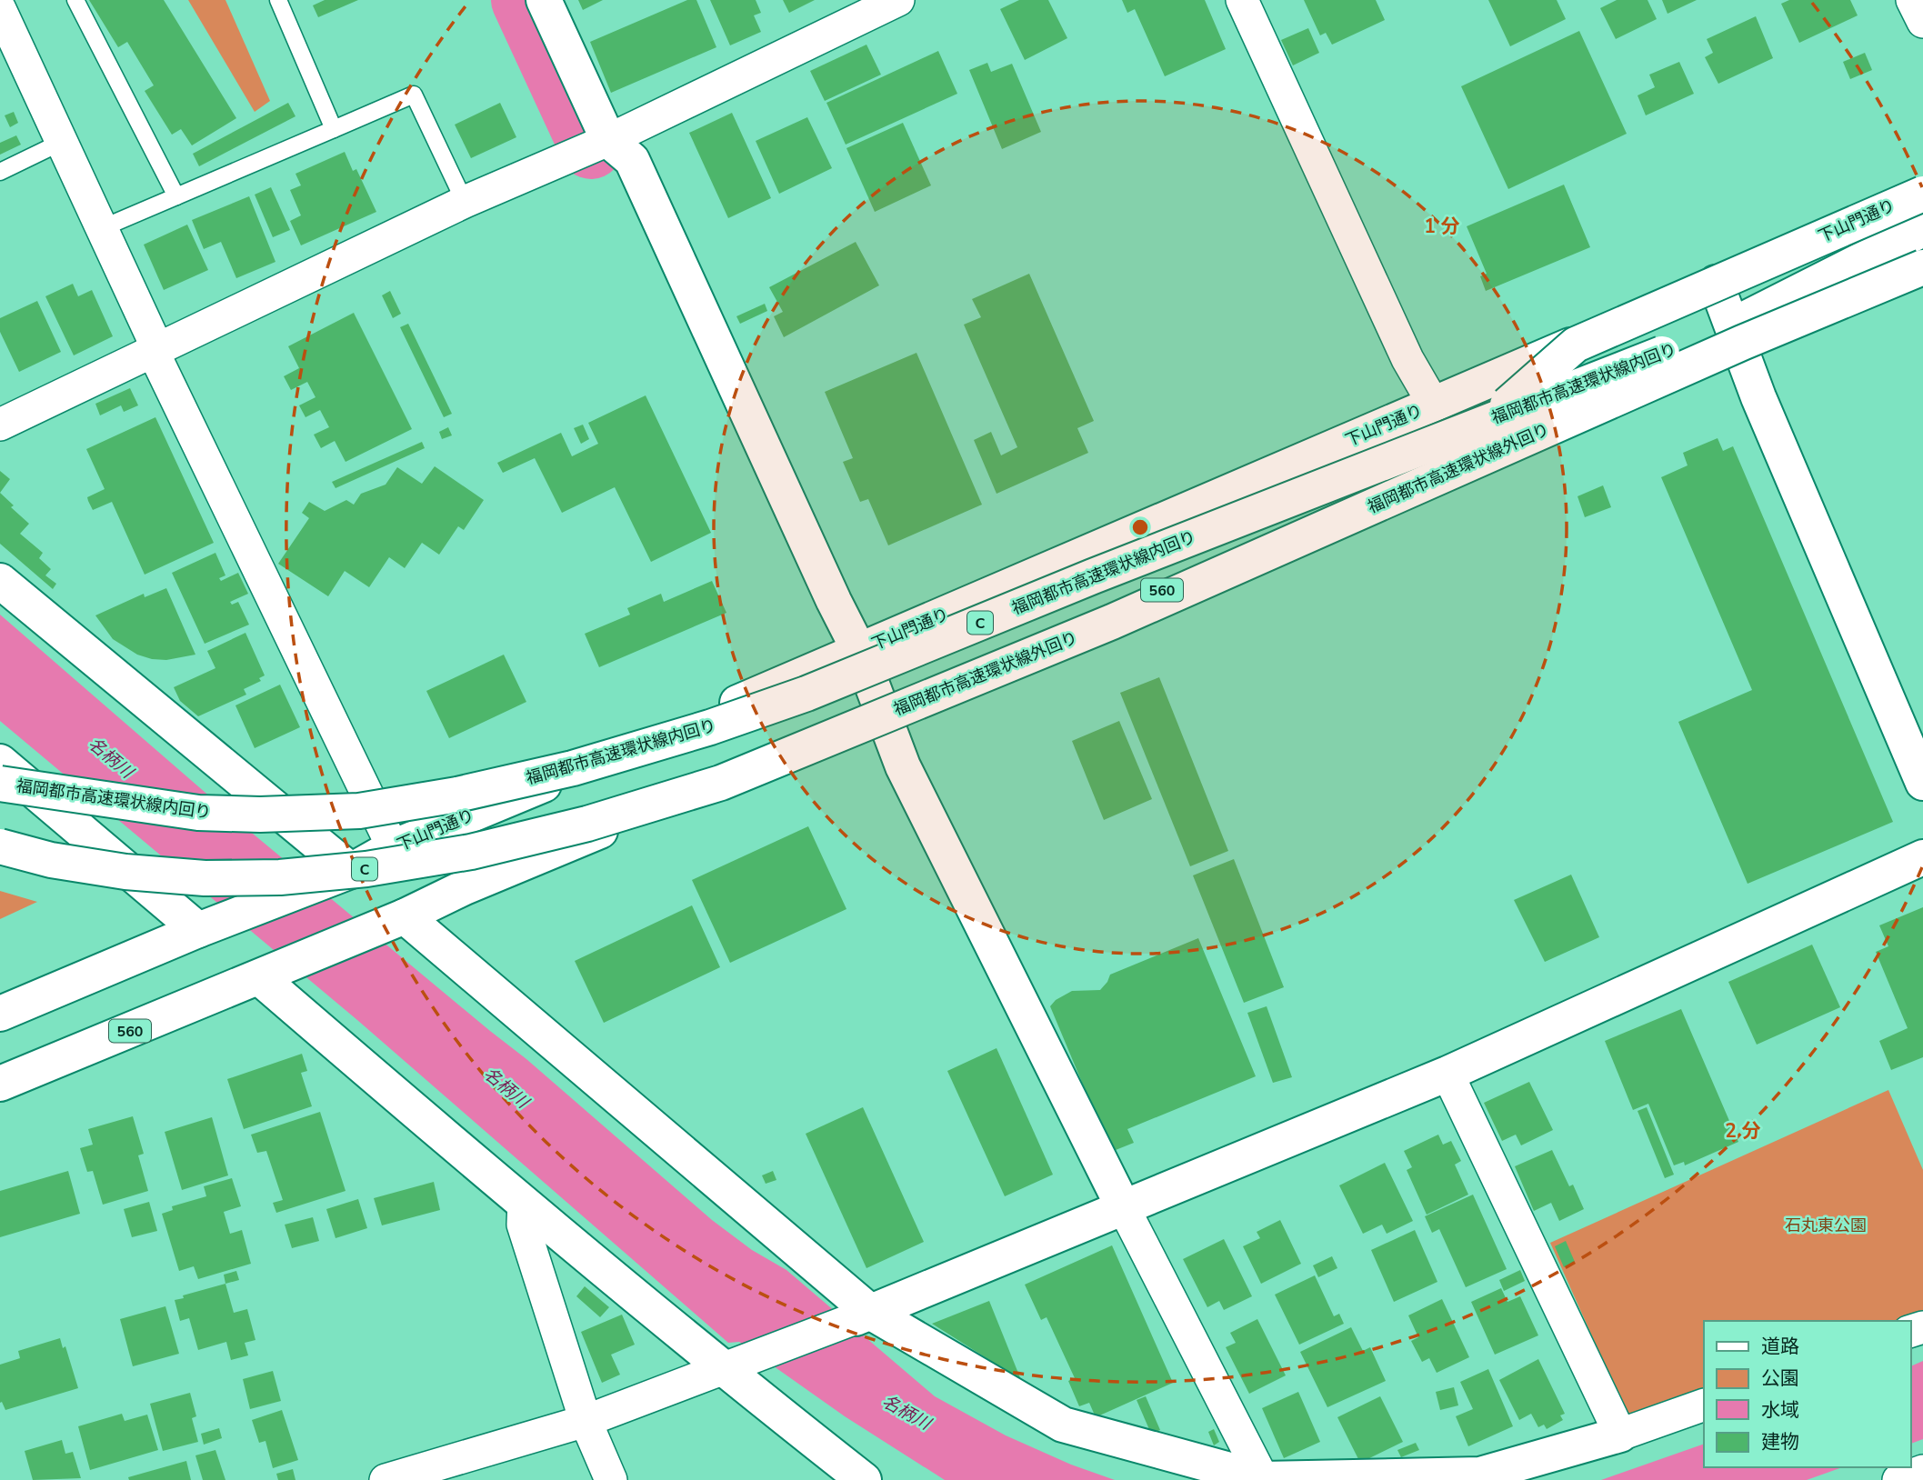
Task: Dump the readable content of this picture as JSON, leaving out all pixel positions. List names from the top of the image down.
{
  "streets": {
    "main road": [
      "下山門通り",
      "福岡都市高速環状線内回り",
      "福岡都市高速環状線外回り",
      "560",
      "C"
    ]
  },
  "crossings": [
    ["福岡都市高速環状線内回り", "560"],
    ["福岡都市高速環状線外回り", "560"]
  ],
  "water": ["名柄川"],
  "parks": ["石丸東公園"],
  "legend": [
    "道路",
    "公園",
    "水域",
    "建物"
  ],
  "rings": ["1 分", "2 分"]
}
